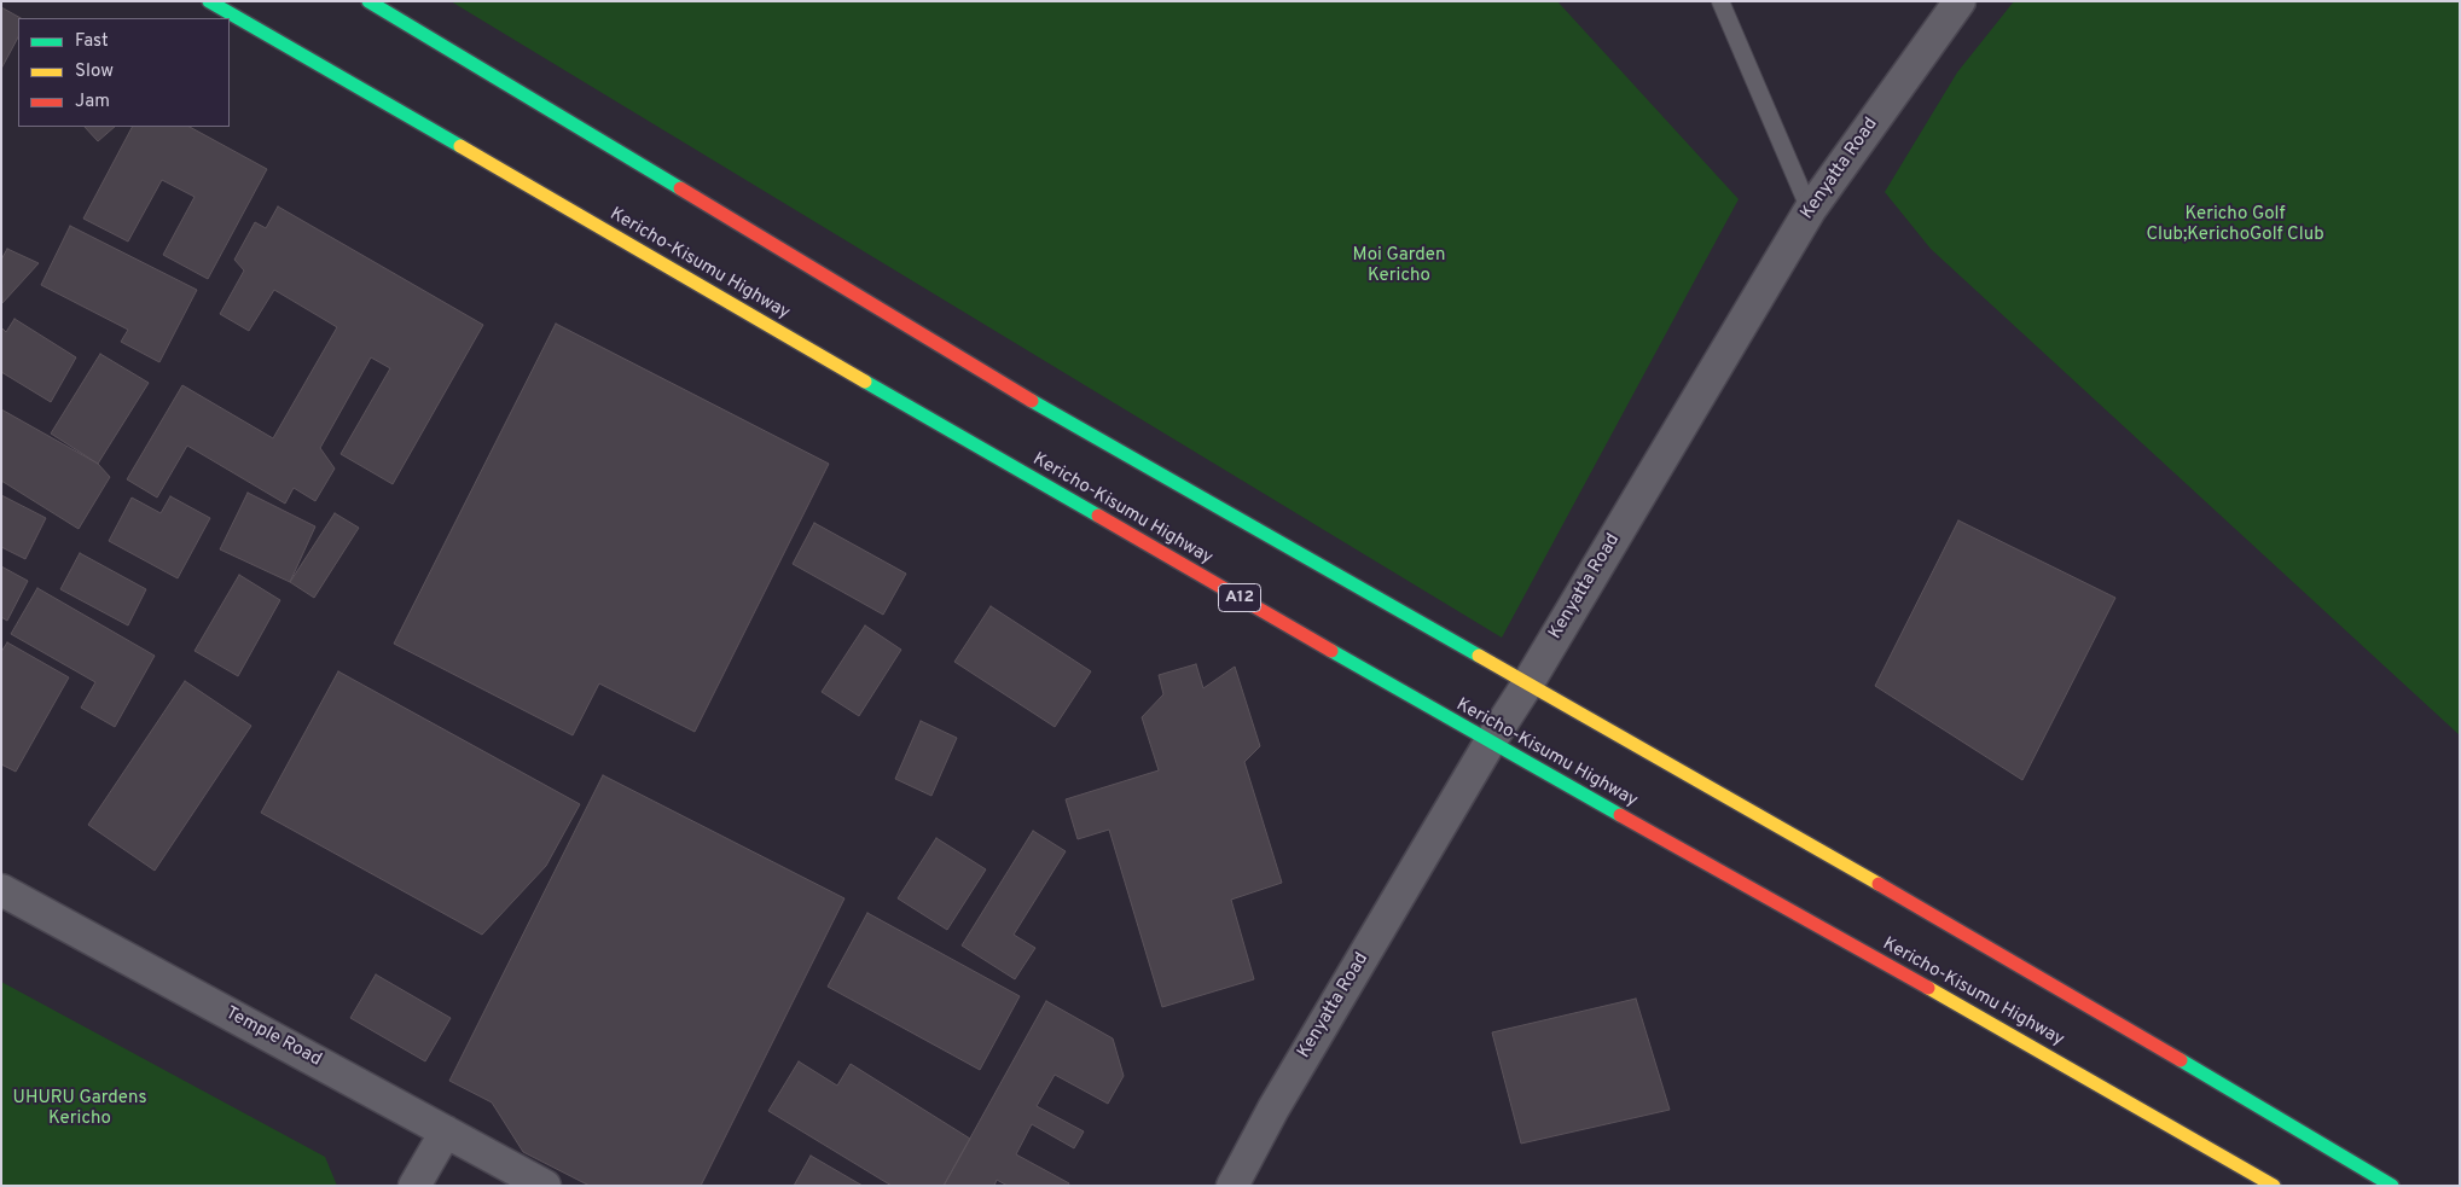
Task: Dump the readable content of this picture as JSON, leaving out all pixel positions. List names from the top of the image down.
{
  "streets": {
    "highway": ["Kericho-Kisumu Highway", "A12"],
    "street": ["Kenyatta Road", "Temple Road"]
  },
  "crossings": [
    ["Kenyatta Road", "Kericho-Kisumu Highway"]
  ],
  "parks": ["Kericho Golf Club;KerichoGolf Club", "Moi Garden Kericho", "UHURU Gardens Kericho"],
  "legend": ["Fast", "Slow", "Jam"]
}
